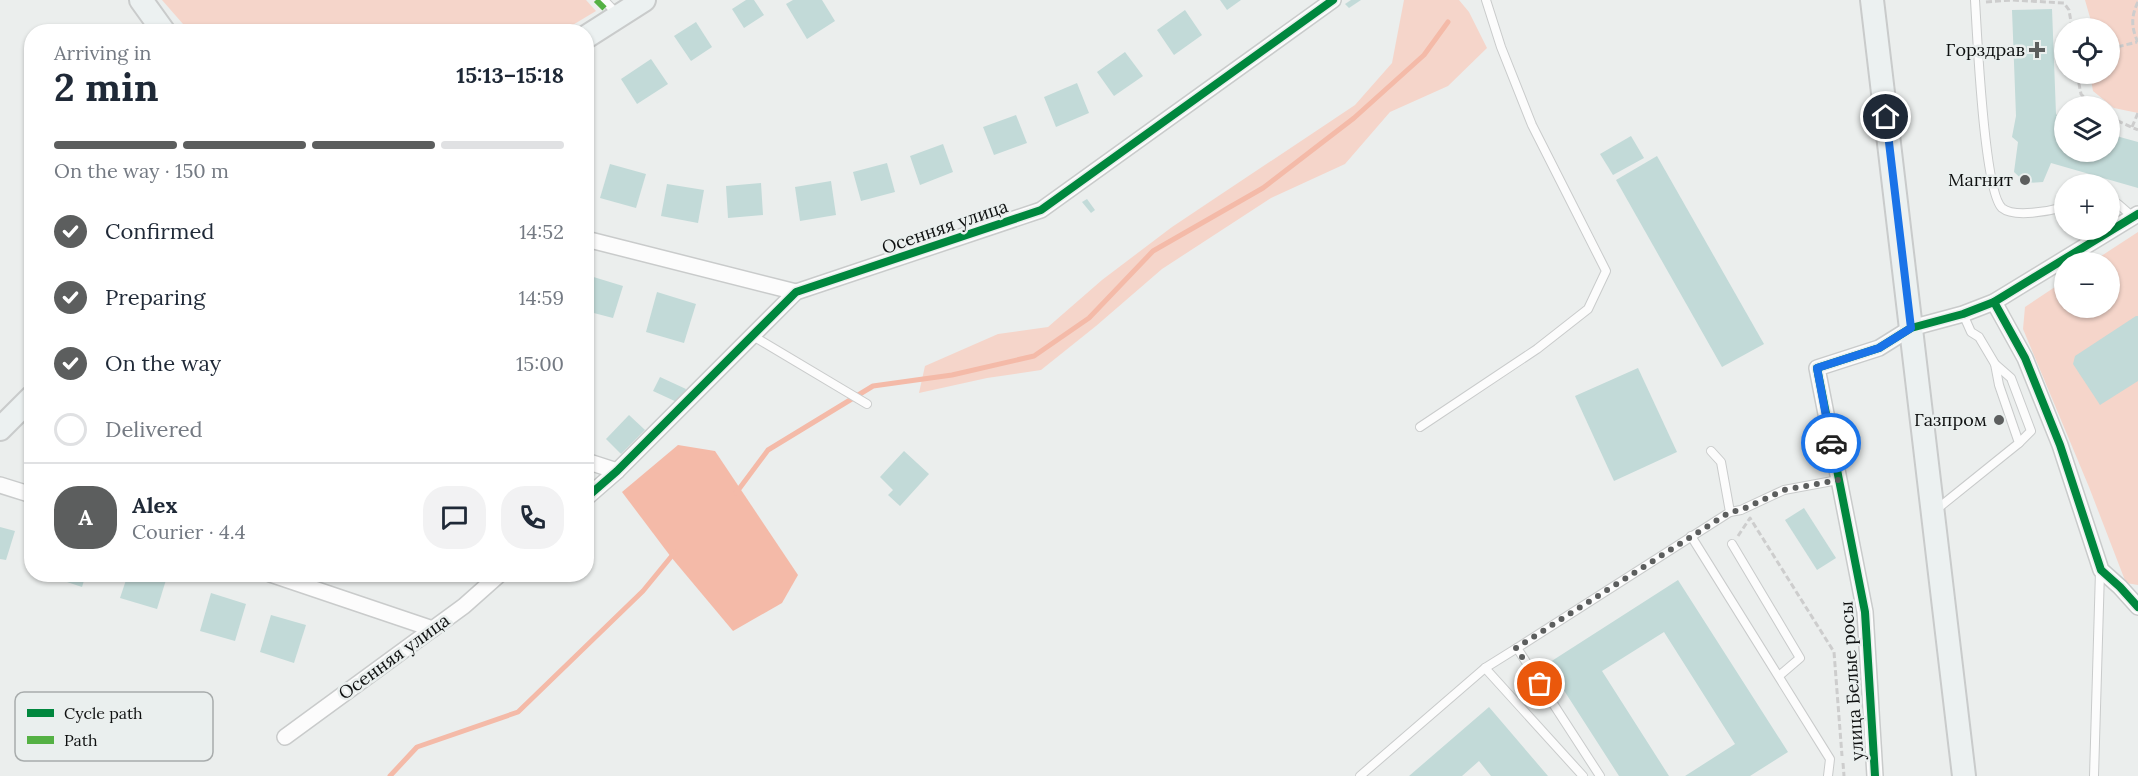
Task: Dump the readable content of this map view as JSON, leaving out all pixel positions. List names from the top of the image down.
{
  "streets": {
    "street": ["Осенняя улица", "улица Белые росы"]
  },
  "places": {
    "health": ["Горздрав"],
    "other": ["Магнит", "Газпром"]
  },
  "legend": ["Cycle path", "Path"],
  "page": {
    "map_buttons": ["+", "−"],
    "heading": ["2 min", "Arriving in", "15:13–15:18"],
    "panel": ["Alex", "Courier · 4.4"],
    "bar": "On the way · 150 m",
    "list": [
      ["Confirmed", "14:52"],
      ["Preparing", "14:59"],
      ["On the way", "15:00"],
      "Delivered"
    ],
    "round": "A"
  }
}
